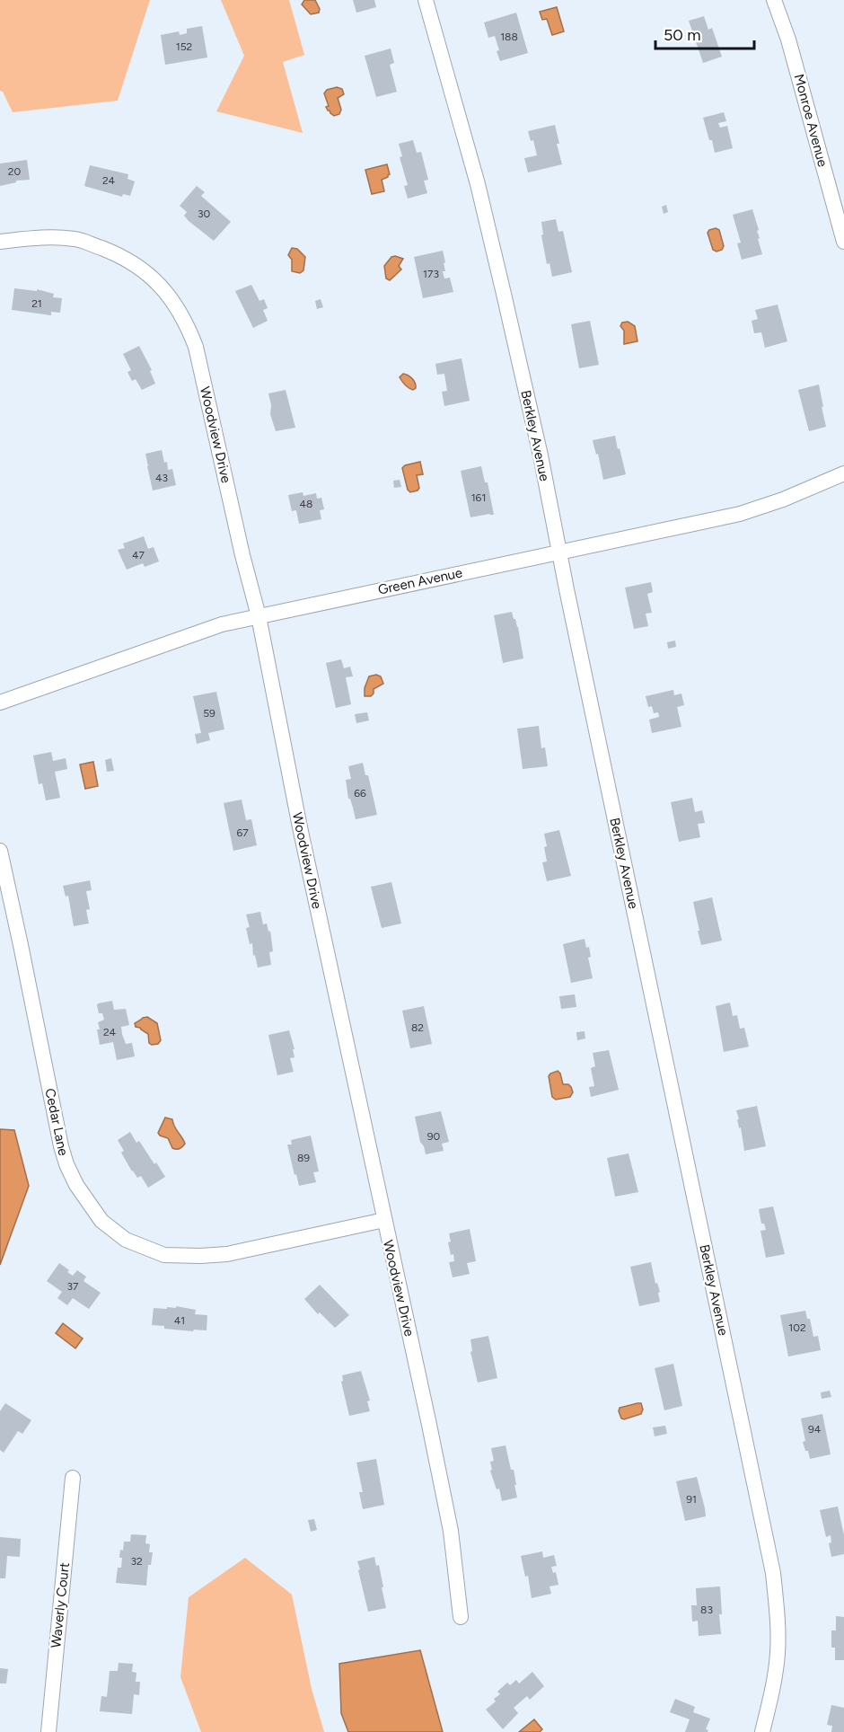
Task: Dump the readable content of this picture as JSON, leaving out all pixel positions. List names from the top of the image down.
{
  "streets": {
    "street": [
      "Monroe Avenue",
      "Woodview Drive",
      "Berkley Avenue",
      "Green Avenue",
      "Cedar Lane",
      "Waverly Court"
    ]
  },
  "crossings": [
    ["Woodview Drive", "Green Avenue"],
    ["Woodview Drive", "Cedar Lane"],
    ["Berkley Avenue", "Green Avenue"]
  ],
  "house_numbers": [
    "188",
    "152",
    "20",
    "24",
    "30",
    "173",
    "21",
    "43",
    "161",
    "48",
    "47",
    "59",
    "66",
    "67",
    "82",
    "24",
    "90",
    "89",
    "37",
    "41",
    "102",
    "94",
    "91",
    "32",
    "83"
  ],
  "scale_bar": "50 m"
}
